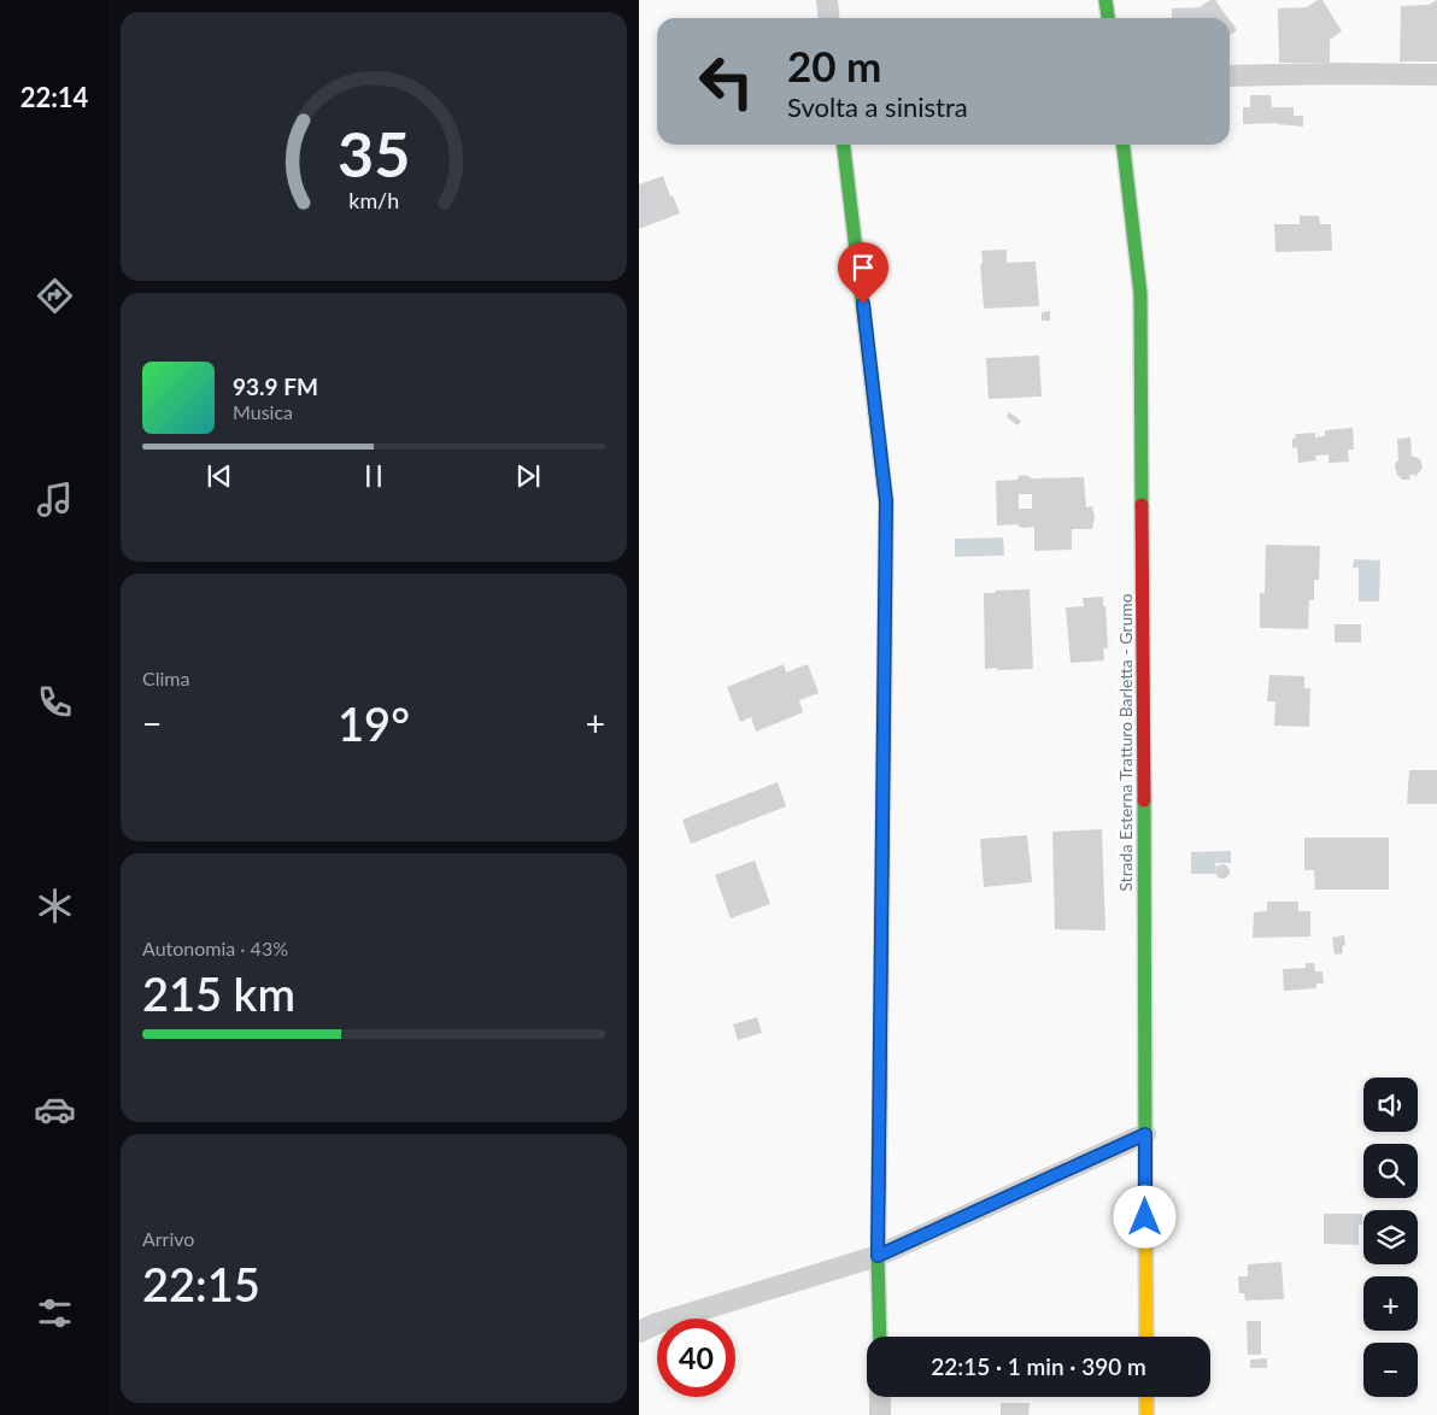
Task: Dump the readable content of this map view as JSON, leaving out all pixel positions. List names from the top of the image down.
{
  "streets": {
    "street": ["Strada Esterna Tratturo Barletta - Grumo"]
  },
  "page": {
    "tabs": "22:14",
    "turn": ["20 m", "Svolta a sinistra"],
    "song": ["93.9 FM", "Musica"],
    "tile": [
      "Clima",
      ["Autonomia · 43%", "215 km"],
      ["Arrivo", "22:15"]
    ],
    "heat": ["−", "19°", "+"],
    "map_buttons": ["+", "−"],
    "limit": "40",
    "trip": "22:15 · 1 min · 390 m",
    "gauge": ["35", "km/h"]
  }
}
